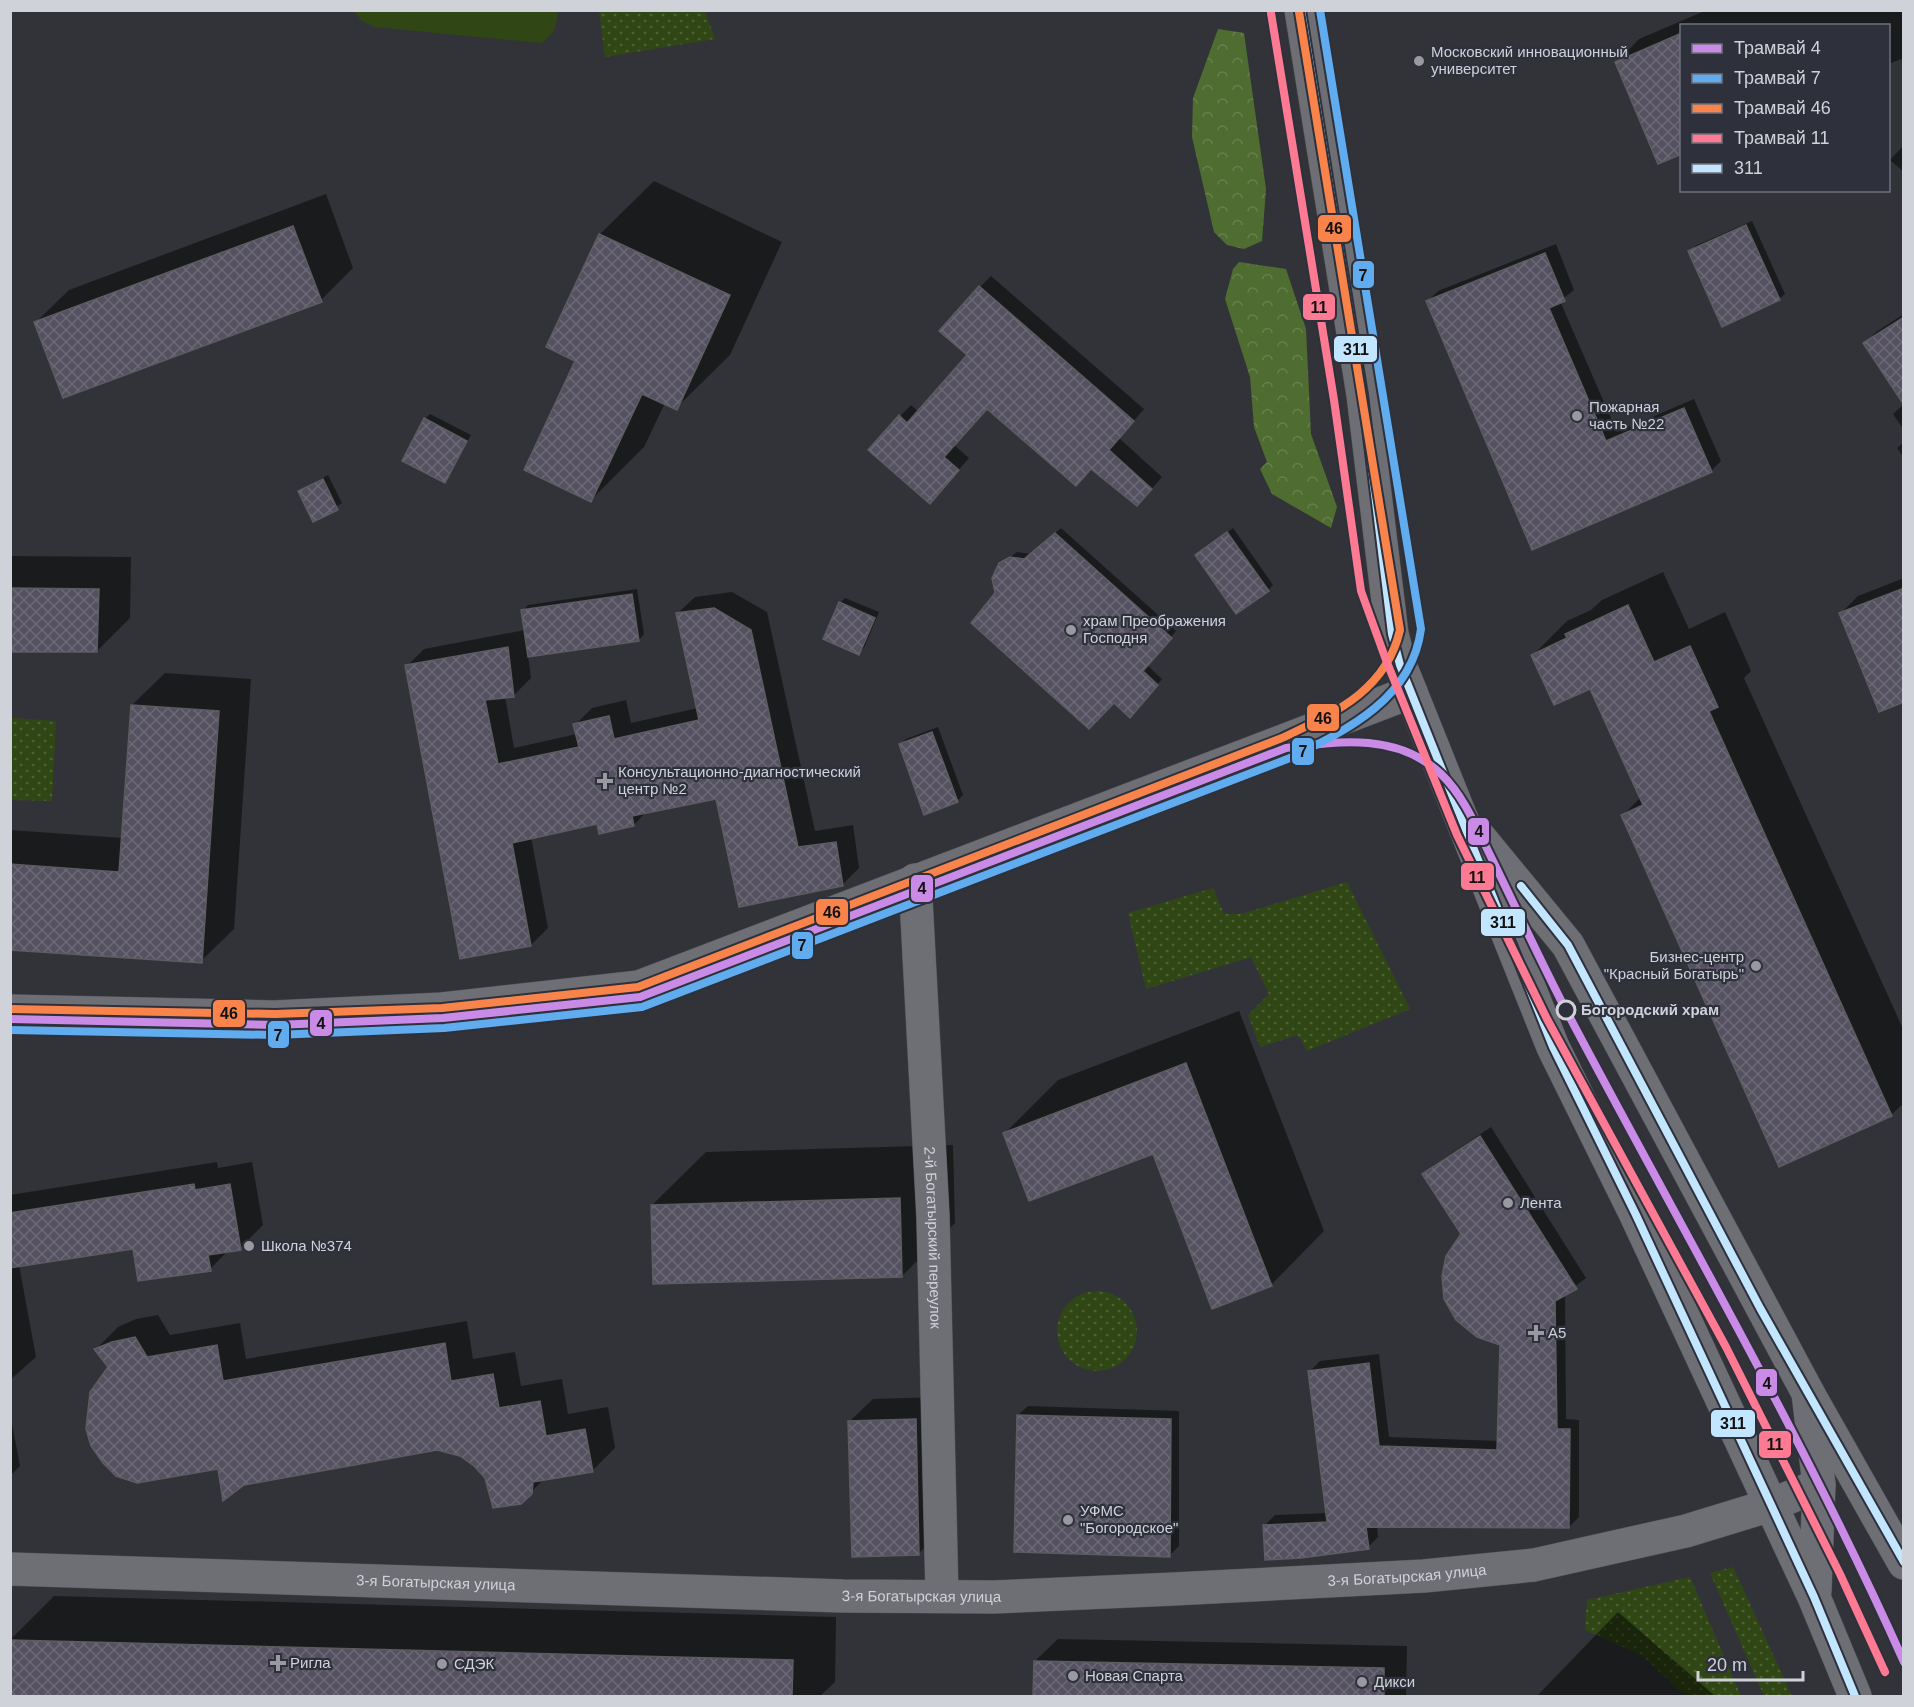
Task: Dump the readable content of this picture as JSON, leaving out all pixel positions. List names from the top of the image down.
{
  "streets": {
    "street": ["2-й Богатырский переулок", "3-я Богатырская улица"]
  },
  "crossings": [
    ["2-й Богатырский переулок", "3-я Богатырская улица"]
  ],
  "places": {
    "other": [
      "Московский инновационный университет",
      "Пожарная часть №22",
      "храм Преображения Господня",
      "Бизнес-центр \"Красный Богатырь\"",
      "Богородский храм",
      "Лента",
      "Школа №374",
      "УФМС \"Богородское\"",
      "СДЭК",
      "Новая Спарта",
      "Дикси"
    ],
    "health": ["Консультационно-диагностический центр №2", "А5", "Ригла"]
  },
  "lines": [
    "tram line 7",
    "transit line 311",
    "tram line 46",
    "tram line 11",
    "tram line 4"
  ],
  "legend": [
    "Трамвай 4",
    "Трамвай 7",
    "Трамвай 46",
    "Трамвай 11",
    "311"
  ],
  "scale_bar": "20 m"
}
